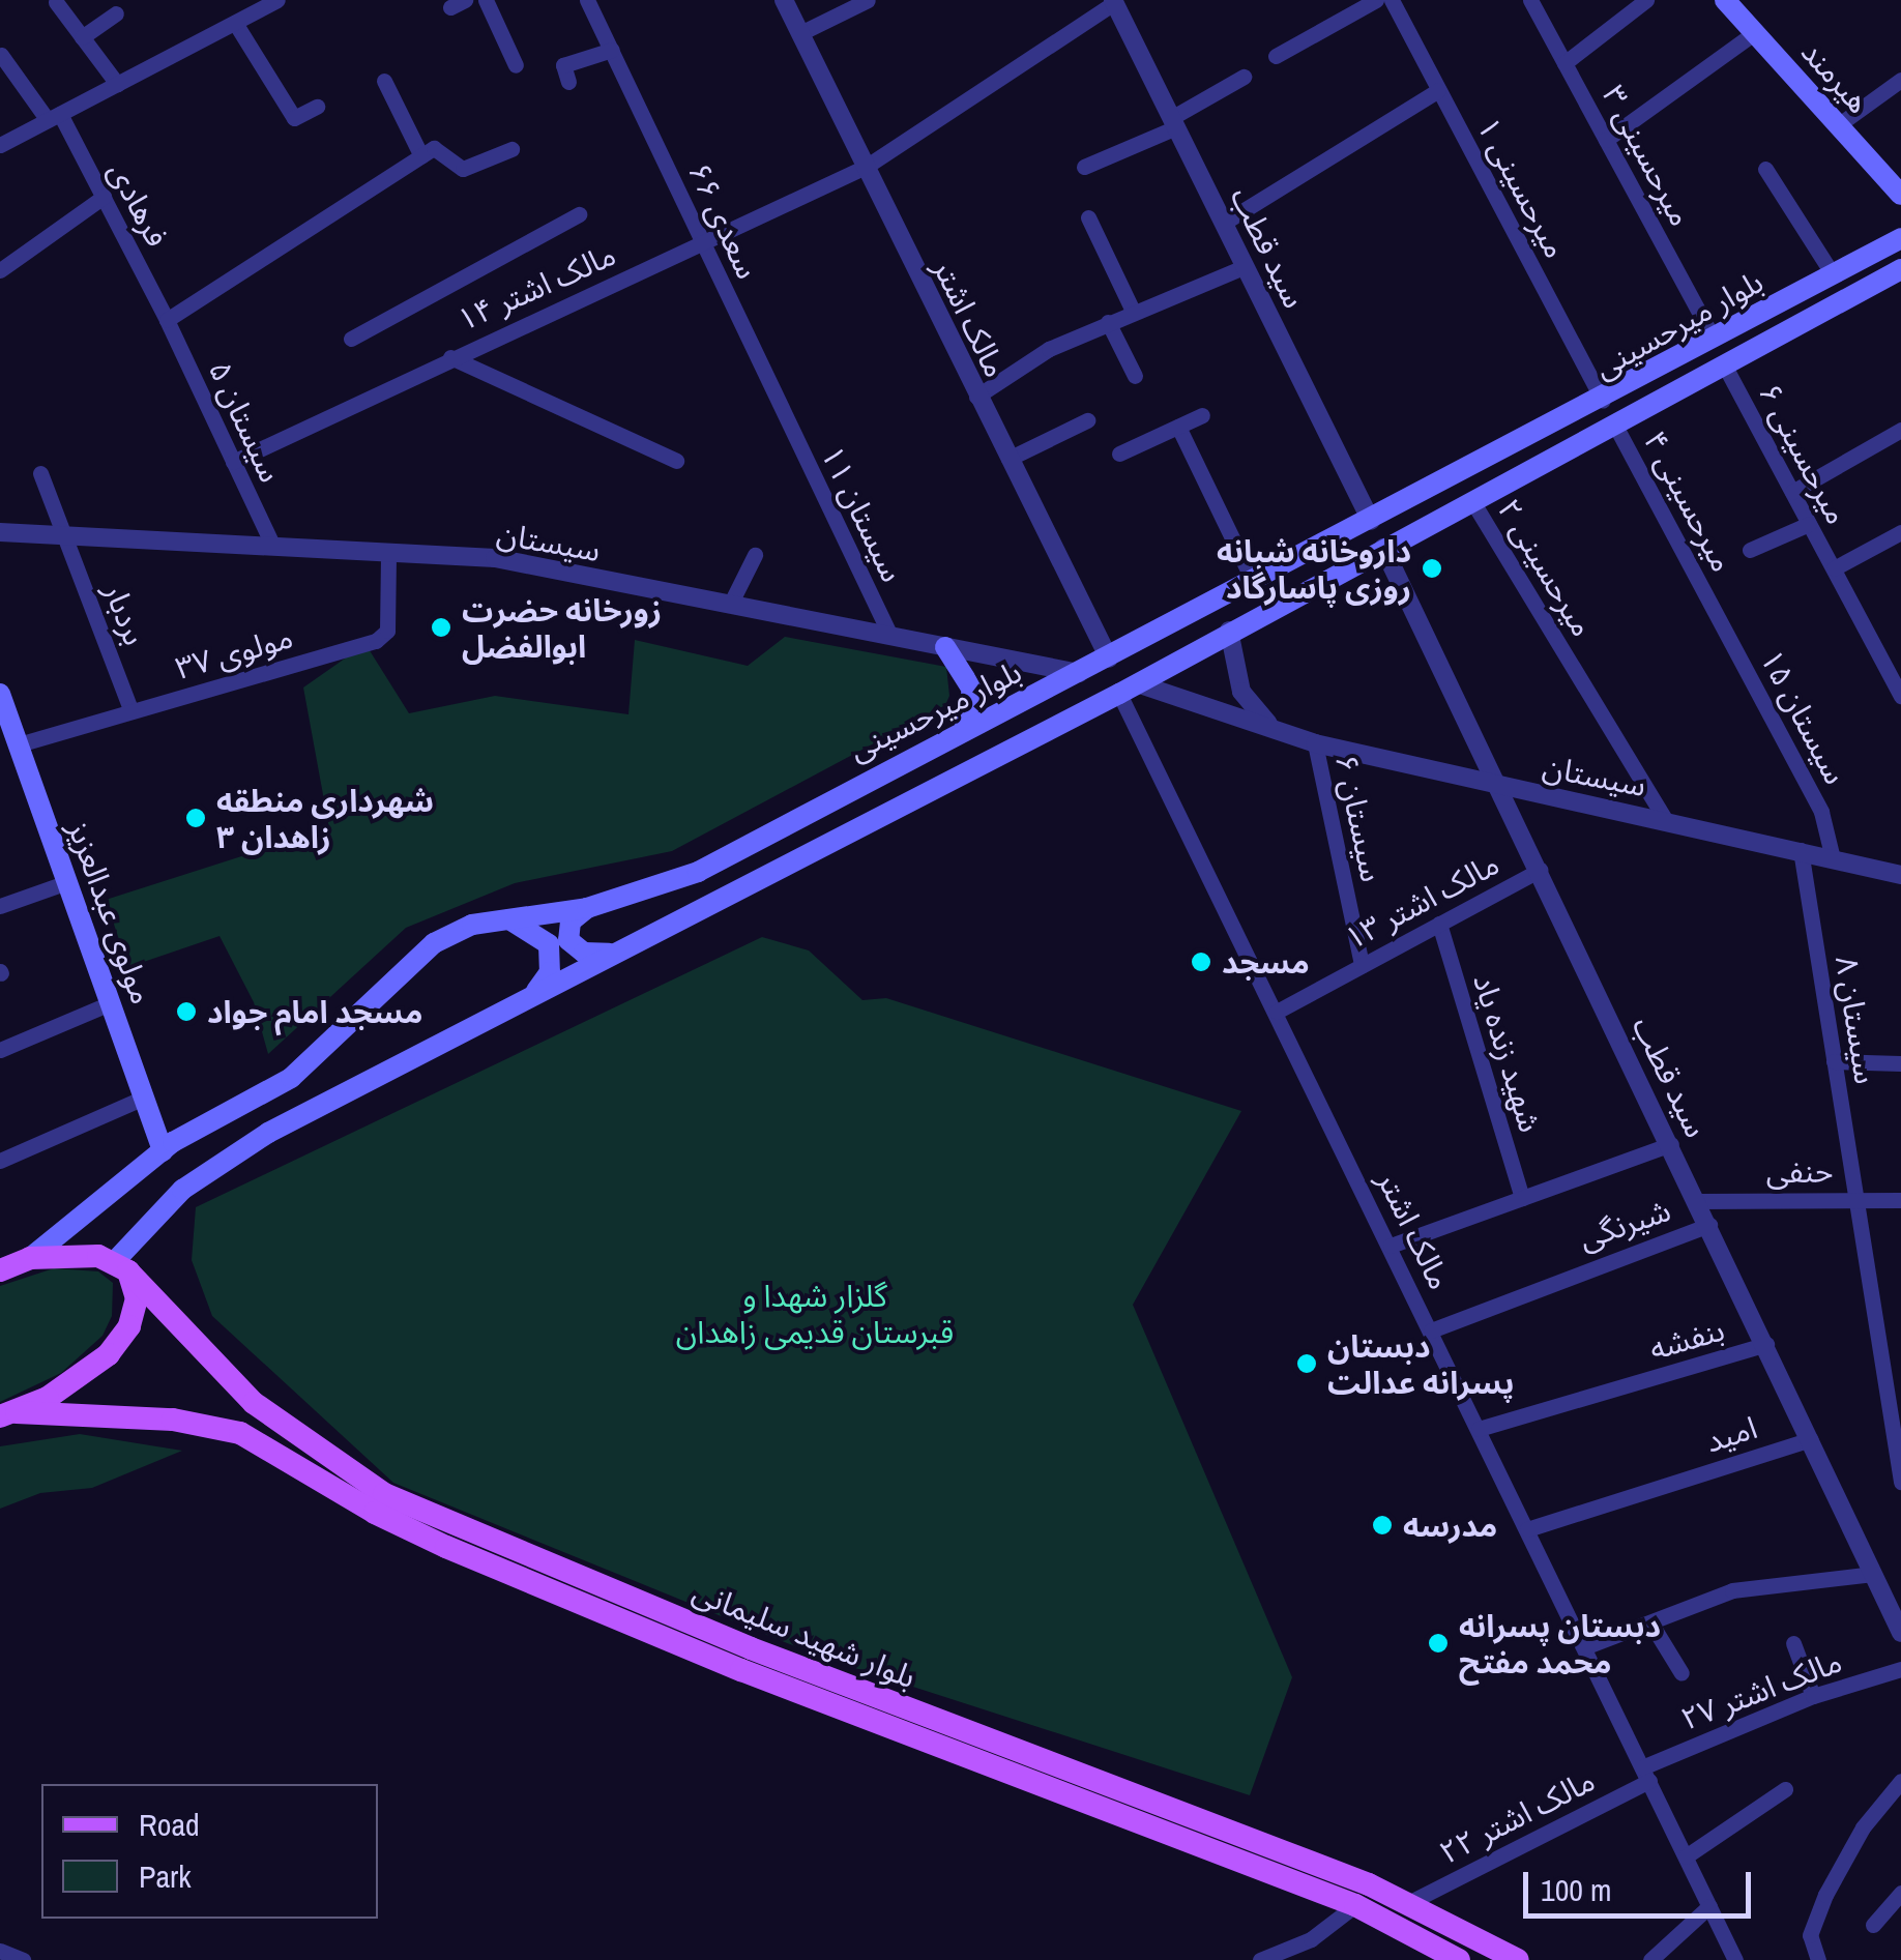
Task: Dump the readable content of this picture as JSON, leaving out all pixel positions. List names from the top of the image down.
{
  "streets": {
    "main road": [
      "هیرمند",
      "بلوار میرحسینی",
      "مولوی عبدالعزیز",
      "بلوار شهید سلیمانی"
    ],
    "street": [
      "میرحسینی ۳",
      "میرحسینی ۱",
      "فرهادی",
      "سعدی ۶۶",
      "سید قطب",
      "مالک اشتر ۱۴",
      "مالک اشتر",
      "سیستان ۵",
      "میرحسینی ۶",
      "میرحسینی ۴",
      "سیستان ۱۱",
      "سیستان",
      "میرحسینی ۲",
      "بردبار",
      "مولوی ۳۷",
      "سیستان ۱۵",
      "سیستان ۶",
      "مالک اشتر ۱۳",
      "سیستان ۸",
      "شهید زنده یاد",
      "حنفی",
      "شیرنگی",
      "بنفشه",
      "امید",
      "مالک اشتر ۲۷",
      "مالک اشتر ۲۲"
    ]
  },
  "crossings": [
    ["میرحسینی ۳", "بلوار میرحسینی"],
    ["میرحسینی ۱", "بلوار میرحسینی"],
    ["فرهادی", "سیستان ۵"],
    ["سعدی ۶۶", "مالک اشتر ۱۴"],
    ["سعدی ۶۶", "سیستان ۱۱"],
    ["سید قطب", "مالک اشتر ۱۴"],
    ["سید قطب", "بلوار میرحسینی"],
    ["سید قطب", "سیستان"],
    ["سید قطب", "مالک اشتر ۱۳"],
    ["سید قطب", "حنفی"],
    ["سید قطب", "شیرنگی"],
    ["سید قطب", "بنفشه"],
    ["سید قطب", "امید"],
    ["مالک اشتر ۱۴", "مالک اشتر"],
    ["مالک اشتر ۱۴", "سیستان ۵"],
    ["مالک اشتر", "بلوار میرحسینی"],
    ["مالک اشتر", "سیستان"],
    ["مالک اشتر", "مالک اشتر ۱۳"],
    ["مالک اشتر", "شیرنگی"],
    ["مالک اشتر", "بنفشه"],
    ["مالک اشتر", "امید"],
    ["مالک اشتر", "مالک اشتر ۲۷"],
    ["مالک اشتر", "مالک اشتر ۲۲"],
    ["بلوار میرحسینی", "میرحسینی ۶"],
    ["بلوار میرحسینی", "میرحسینی ۴"],
    ["بلوار میرحسینی", "سیستان"],
    ["بلوار میرحسینی", "میرحسینی ۲"],
    ["بلوار میرحسینی", "مولوی عبدالعزیز"],
    ["بلوار میرحسینی", "بلوار شهید سلیمانی"],
    ["سیستان ۵", "سیستان"],
    ["میرحسینی ۴", "سیستان ۱۵"],
    ["سیستان ۱۱", "سیستان"],
    ["سیستان", "میرحسینی ۲"],
    ["سیستان", "بردبار"],
    ["سیستان", "مولوی ۳۷"],
    ["سیستان", "سیستان ۱۵"],
    ["سیستان", "سیستان ۶"],
    ["سیستان", "سیستان ۸"],
    ["بردبار", "مولوی ۳۷"],
    ["مولوی ۳۷", "مولوی عبدالعزیز"],
    ["سیستان ۶", "مالک اشتر ۱۳"],
    ["مالک اشتر ۱۳", "شهید زنده یاد"],
    ["سیستان ۸", "حنفی"],
    ["بلوار شهید سلیمانی", "مالک اشتر ۲۲"],
    ["مالک اشتر ۲۷", "مالک اشتر ۲۲"]
  ],
  "parks": ["گلزار شهدا و قبرستان قدیمی زاهدان"],
  "places": [
    "داروخانه شبانه روزی پاسارگاد",
    "زورخانه حضرت ابوالفضل",
    "شهرداری منطقه ۳ زاهدان",
    "مسجد",
    "مسجد امام جواد",
    "دبستان پسرانه عدالت",
    "مدرسه",
    "دبستان پسرانه محمد مفتح"
  ],
  "legend": ["Road", "Park"],
  "scale_bar": "100 m"
}
